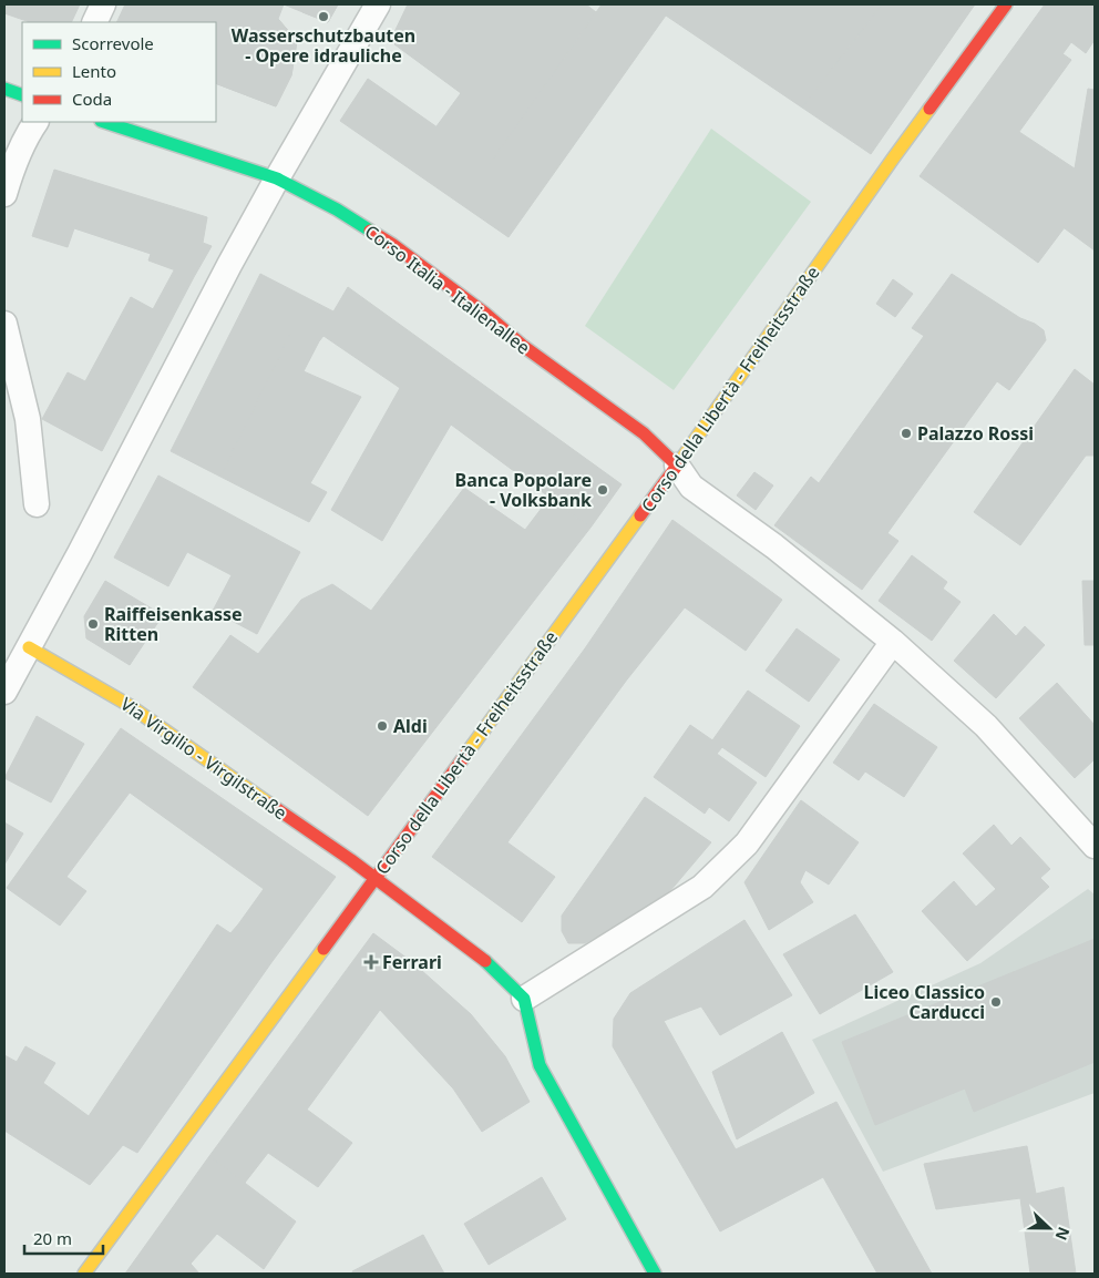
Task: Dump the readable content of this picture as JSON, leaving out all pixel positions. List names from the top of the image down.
{
  "streets": {
    "main road": ["Corso Italia - Italienallee", "Corso della Libertà - Freiheitsstraße", "Via Virgilio - Virgilstraße"]
  },
  "crossings": [
    ["Corso Italia - Italienallee", "Corso della Libertà - Freiheitsstraße"],
    ["Corso della Libertà - Freiheitsstraße", "Via Virgilio - Virgilstraße"]
  ],
  "places": {
    "other": [
      "Wasserschutzbauten - Opere idrauliche",
      "Palazzo Rossi",
      "Banca Popolare - Volksbank",
      "Raiffeisenkasse Ritten",
      "Aldi",
      "Liceo Classico Carducci"
    ],
    "health": ["Ferrari"]
  },
  "legend": ["Scorrevole", "Lento", "Coda"],
  "scale_bar": "20 m",
  "north": "right"
}
